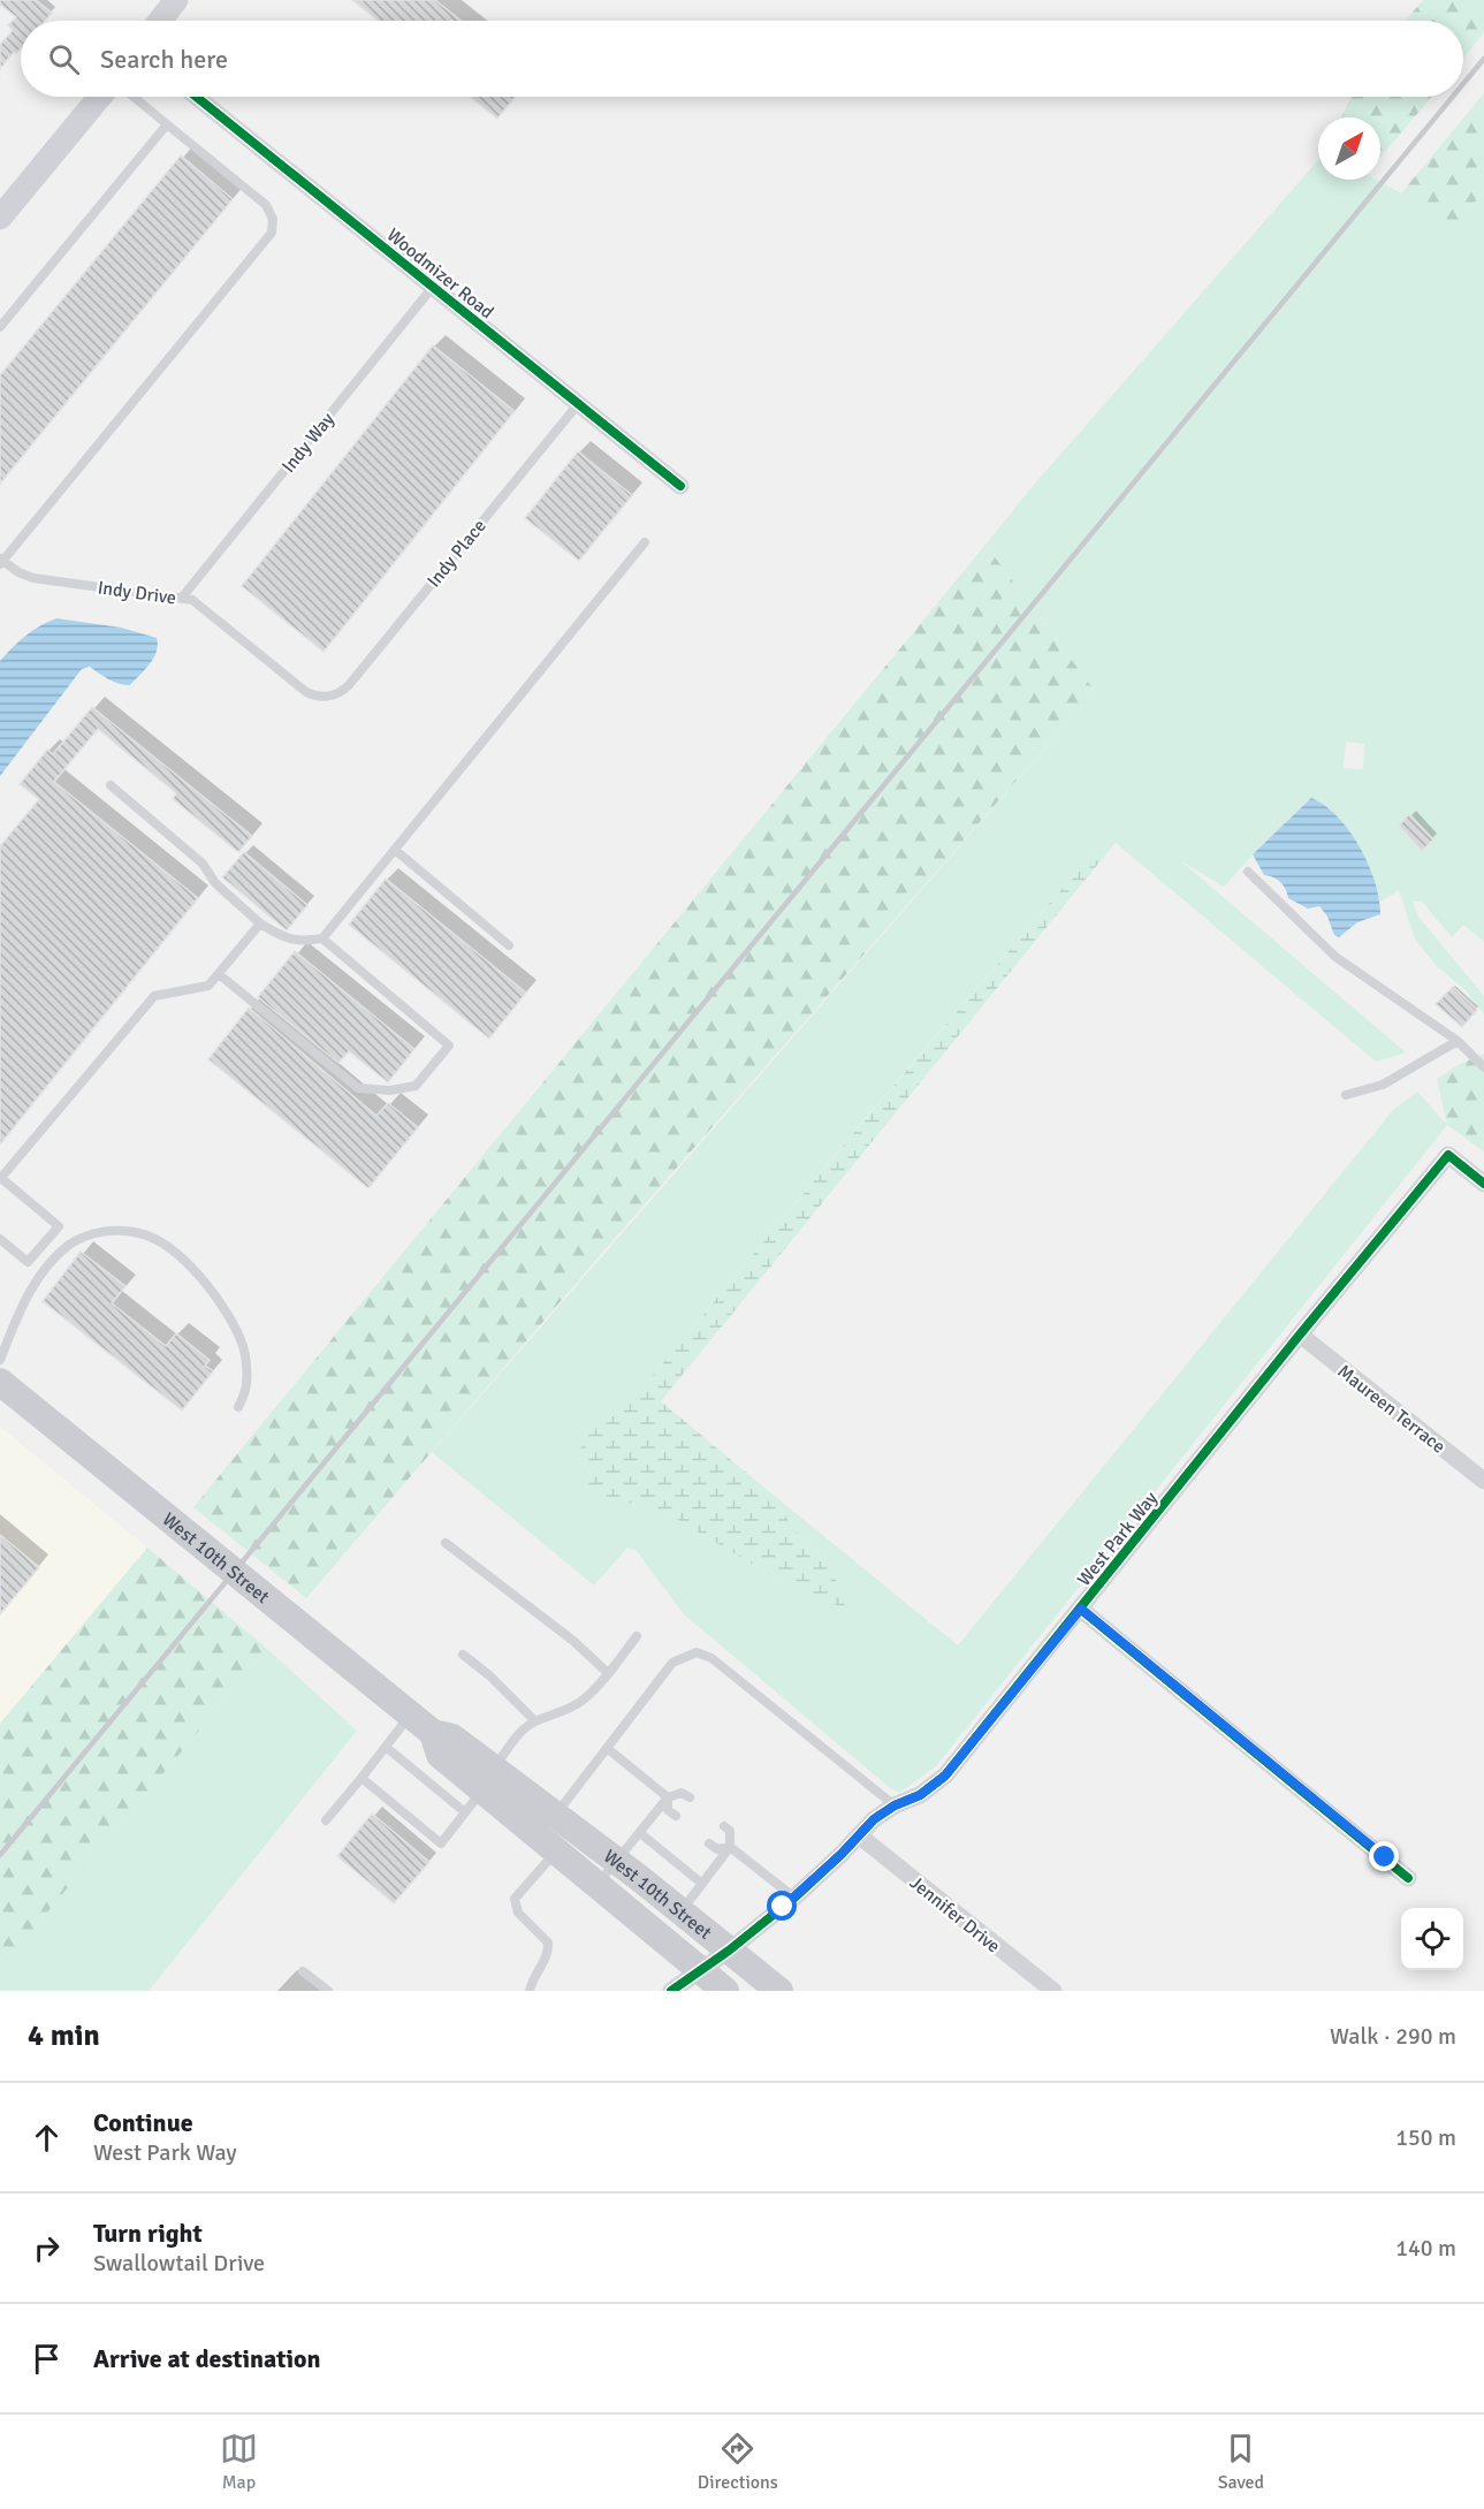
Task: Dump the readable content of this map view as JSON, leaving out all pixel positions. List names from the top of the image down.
{
  "streets": {
    "main road": ["West 10th Street"],
    "street": [
      "Woodmizer Road",
      "Maureen Terrace",
      "West Park Way",
      "Jennifer Drive"
    ],
    "lane": ["Indy Way", "Indy Place", "Indy Drive"]
  },
  "crossings": [
    ["Woodmizer Road", "Indy Way"],
    ["Woodmizer Road", "Indy Place"],
    ["Indy Way", "Indy Drive"],
    ["Indy Place", "Indy Drive"],
    ["Maureen Terrace", "West Park Way"],
    ["West Park Way", "West 10th Street"],
    ["West Park Way", "Jennifer Drive"]
  ],
  "north": "top right",
  "page": {
    "search": "Search here",
    "heading": ["4 min", "Walk · 290 m"],
    "list": [
      ["Continue", "West Park Way", "150 m"],
      ["Turn right", "Swallowtail Drive", "140 m"],
      "Arrive at destination"
    ],
    "nav": ["Map", "Directions", "Saved"]
  }
}
